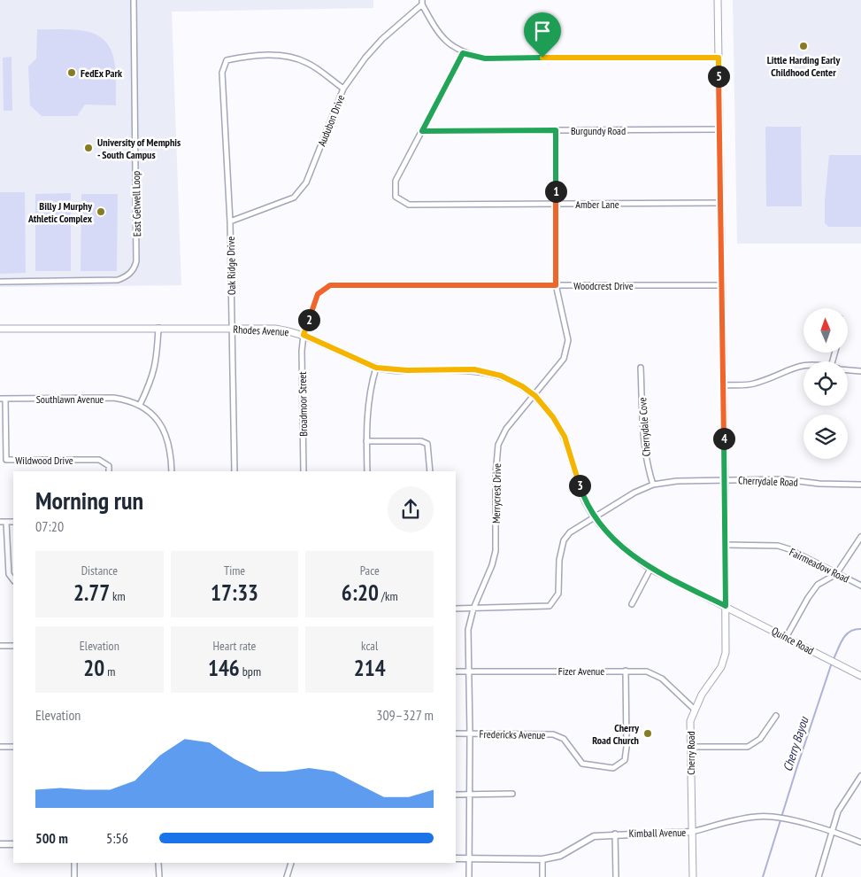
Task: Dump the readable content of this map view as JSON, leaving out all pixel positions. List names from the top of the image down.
{
  "streets": {
    "main road": ["Rhodes Avenue", "Quince Road", "Cherry Road"],
    "street": [
      "Audubon Drive",
      "Burgundy Road",
      "East Getwell Loop",
      "Amber Lane",
      "Oak Ridge Drive",
      "Woodcrest Drive",
      "Southlawn Avenue",
      "Broadmoor Street",
      "Cherrydale Cove",
      "Wildwood Drive",
      "Cherrydale Road",
      "Merrycrest Drive",
      "Fairmeadow Road",
      "Fizer Avenue",
      "Fredericks Avenue",
      "Kimball Avenue"
    ]
  },
  "crossings": [
    ["Audubon Drive", "Oak Ridge Drive"],
    ["Burgundy Road", "Amber Lane"],
    ["Burgundy Road", "Merrycrest Drive"],
    ["Burgundy Road", "Cherry Road"],
    ["Amber Lane", "Merrycrest Drive"],
    ["Amber Lane", "Cherry Road"],
    ["Oak Ridge Drive", "Rhodes Avenue"],
    ["Woodcrest Drive", "Rhodes Avenue"],
    ["Woodcrest Drive", "Broadmoor Street"],
    ["Woodcrest Drive", "Merrycrest Drive"],
    ["Woodcrest Drive", "Cherry Road"],
    ["Rhodes Avenue", "Broadmoor Street"],
    ["Rhodes Avenue", "Cherrydale Road"],
    ["Rhodes Avenue", "Merrycrest Drive"],
    ["Rhodes Avenue", "Quince Road"],
    ["Rhodes Avenue", "Cherry Road"],
    ["Southlawn Avenue", "Wildwood Drive"],
    ["Cherrydale Cove", "Cherrydale Road"],
    ["Cherrydale Road", "Merrycrest Drive"],
    ["Cherrydale Road", "Cherry Road"],
    ["Merrycrest Drive", "Fizer Avenue"],
    ["Merrycrest Drive", "Fredericks Avenue"],
    ["Merrycrest Drive", "Kimball Avenue"],
    ["Fairmeadow Road", "Cherry Road"],
    ["Quince Road", "Cherry Road"],
    ["Fizer Avenue", "Fredericks Avenue"],
    ["Fizer Avenue", "Cherry Road"],
    ["Cherry Road", "Kimball Avenue"]
  ],
  "water": ["Cherry Bayou"],
  "places": [
    "Little Harding Early Childhood Center",
    "FedEx Park",
    "University of Memphis - South Campus",
    "Billy J Murphy Athletic Complex",
    "Cherry Road Church"
  ],
  "north": "top",
  "page": {
    "pins": [
      "5",
      "1",
      "2",
      "4",
      "3"
    ],
    "heading": ["Morning run", "07:20"],
    "stats": [
      ["Distance", "2.77 km"],
      ["Time", "17:33"],
      ["Pace", "6:20 /km"],
      ["Elevation", "20 m"],
      ["Heart rate", "146 bpm"],
      ["kcal", "214"]
    ],
    "chart": ["Elevation", "309–327 m"],
    "list": [
      {
        "name": "500 m",
        "note": "5:56"
      }
    ]
  }
}
